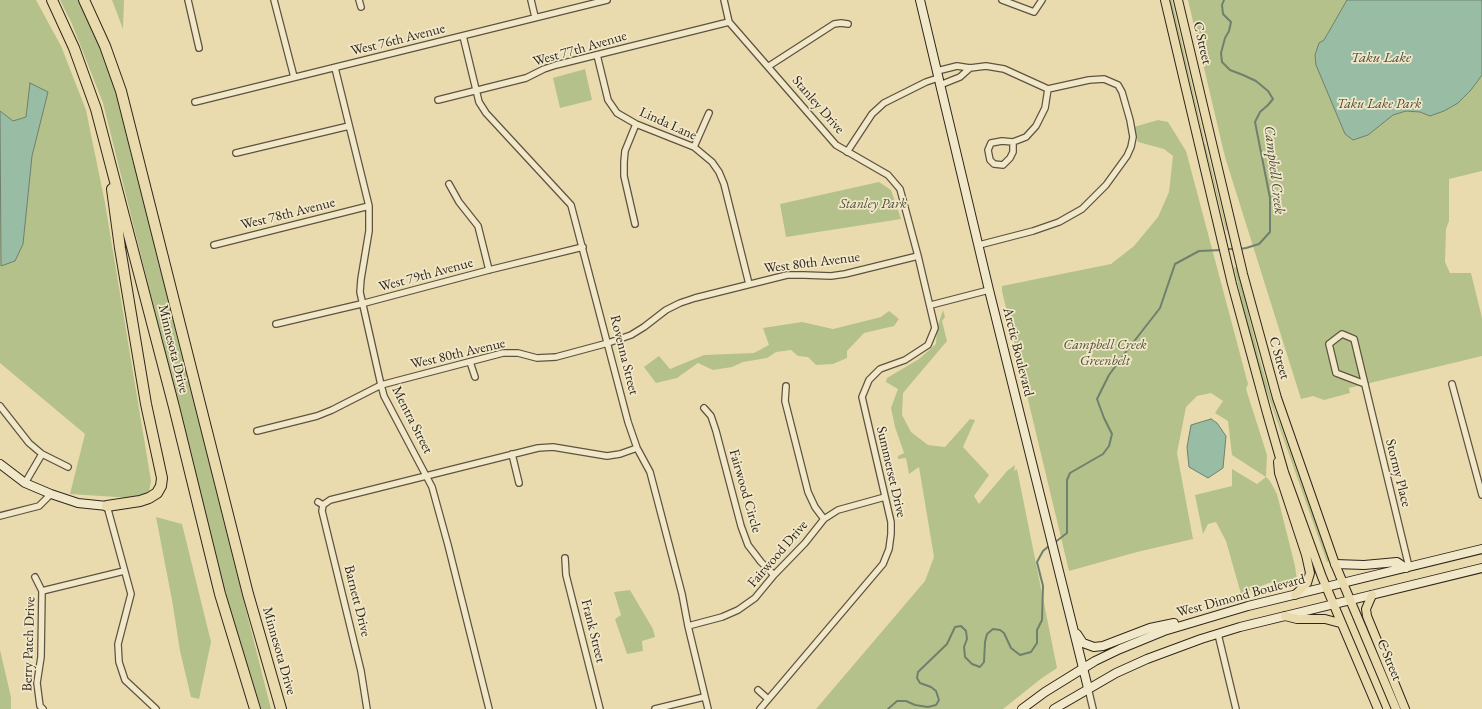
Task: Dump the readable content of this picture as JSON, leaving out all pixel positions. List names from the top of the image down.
{
  "streets": {
    "highway": ["Minnesota Drive"],
    "main road": ["C Street", "Arctic Boulevard", "West Dimond Boulevard"],
    "street": [
      "West 76th Avenue",
      "West 77th Avenue",
      "Stanley Drive",
      "Linda Lane",
      "West 78th Avenue",
      "West 80th Avenue",
      "West 79th Avenue",
      "Rovenna Street",
      "Mentra Street",
      "Summerset Drive",
      "Stormy Place",
      "Fairwood Circle",
      "Fairwood Drive",
      "Barnett Drive",
      "Frank Street",
      "Berry Patch Drive"
    ]
  },
  "crossings": [
    ["West 76th Avenue", "Rovenna Street"],
    ["West 76th Avenue", "Mentra Street"],
    ["C Street", "West Dimond Boulevard"],
    ["West 77th Avenue", "Stanley Drive"],
    ["West 77th Avenue", "Linda Lane"],
    ["West 77th Avenue", "Rovenna Street"],
    ["Stanley Drive", "West 80th Avenue"],
    ["Stanley Drive", "Summerset Drive"],
    ["Linda Lane", "West 80th Avenue"],
    ["West 78th Avenue", "Mentra Street"],
    ["West 80th Avenue", "Rovenna Street"],
    ["West 80th Avenue", "Mentra Street"],
    ["West 79th Avenue", "Rovenna Street"],
    ["West 79th Avenue", "Mentra Street"],
    ["Arctic Boulevard", "West Dimond Boulevard"],
    ["Rovenna Street", "Fairwood Drive"],
    ["Mentra Street", "Barnett Drive"],
    ["Summerset Drive", "Fairwood Drive"],
    ["Stormy Place", "West Dimond Boulevard"],
    ["Fairwood Circle", "Fairwood Drive"]
  ],
  "water": ["Taku Lake", "Campbell Creek"],
  "parks": ["Taku Lake Park", "Stanley Park", "Campbell Creek Greenbelt"]
}
